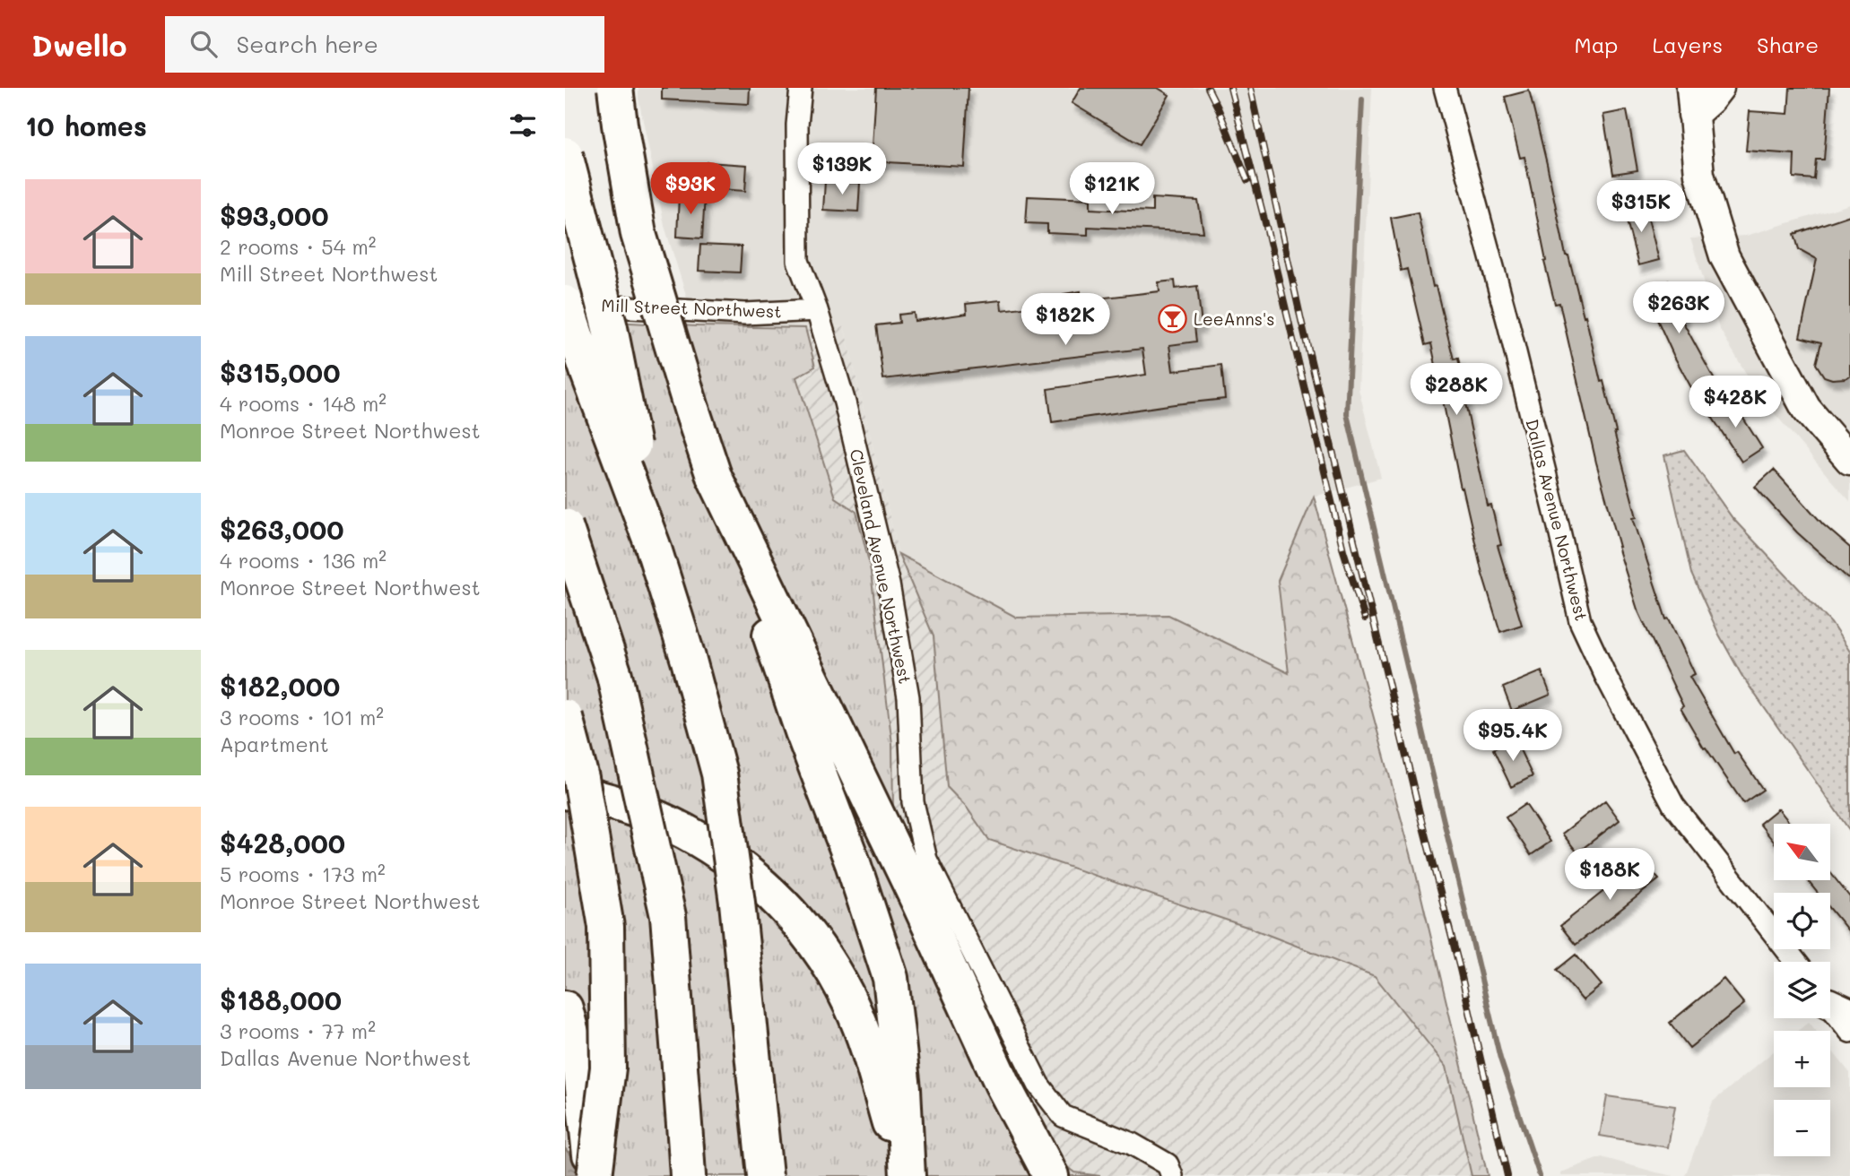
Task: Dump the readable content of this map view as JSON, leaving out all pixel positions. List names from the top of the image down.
{
  "streets": {
    "street": ["Mill Street Northwest", "Dallas Avenue Northwest", "Cleveland Avenue Northwest"]
  },
  "crossings": [
    ["Mill Street Northwest", "Cleveland Avenue Northwest"]
  ],
  "places": {
    "bar": ["LeeAnns's"]
  },
  "north": "top left",
  "page": {
    "header": "Dwello",
    "search": "Search here",
    "nav": ["Map", "Layers", "Share"],
    "heading": "10 homes",
    "price": [
      "$139K",
      "$93K",
      "$121K",
      "$315K",
      "$263K",
      "$182K",
      "$288K",
      "$428K",
      "$95.4K",
      "$188K"
    ],
    "list": [
      {
        "name": "$93,000",
        "note": "2 rooms · 54 m² · Mill Street Northwest"
      },
      {
        "name": "$315,000",
        "note": "4 rooms · 148 m² · Monroe Street Northwest"
      },
      {
        "name": "$263,000",
        "note": "4 rooms · 136 m² · Monroe Street Northwest"
      },
      {
        "name": "$182,000",
        "note": "3 rooms · 101 m² · Apartment"
      },
      {
        "name": "$428,000",
        "note": "5 rooms · 173 m² · Monroe Street Northwest"
      },
      {
        "name": "$188,000",
        "note": "3 rooms · 77 m² · Dallas Avenue Northwest"
      }
    ],
    "map_buttons": ["+", "−"]
  }
}
